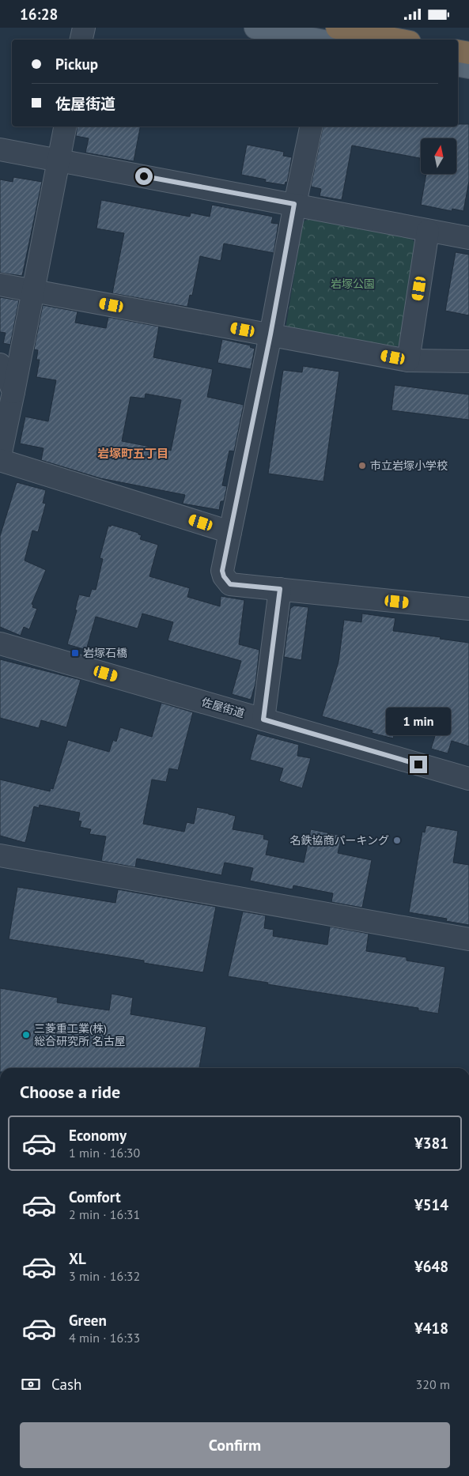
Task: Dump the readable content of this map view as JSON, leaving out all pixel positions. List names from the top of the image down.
{
  "streets": {
    "street": ["佐屋街道"]
  },
  "districts": ["岩塚町五丁目"],
  "parks": ["岩塚公園"],
  "places": {
    "other": ["市立岩塚小学校", "名鉄協商パーキング", "三菱重工業(株) 総合研究所 名古屋"],
    "transit": ["岩塚石橋"]
  },
  "north": "top",
  "page": {
    "status": "16:28",
    "banner": ["Pickup", "佐屋街道"],
    "bubble": "1 min",
    "heading": "Choose a ride",
    "list": [
      {
        "name": "Economy",
        "note": "1 min · 16:30",
        "value": "¥381"
      },
      {
        "name": "Comfort",
        "note": "2 min · 16:31",
        "value": "¥514"
      },
      {
        "name": "XL",
        "note": "3 min · 16:32",
        "value": "¥648"
      },
      {
        "name": "Green",
        "note": "4 min · 16:33",
        "value": "¥418"
      }
    ],
    "pay": ["Cash", "320 m"],
    "buttons": "Confirm"
  }
}
